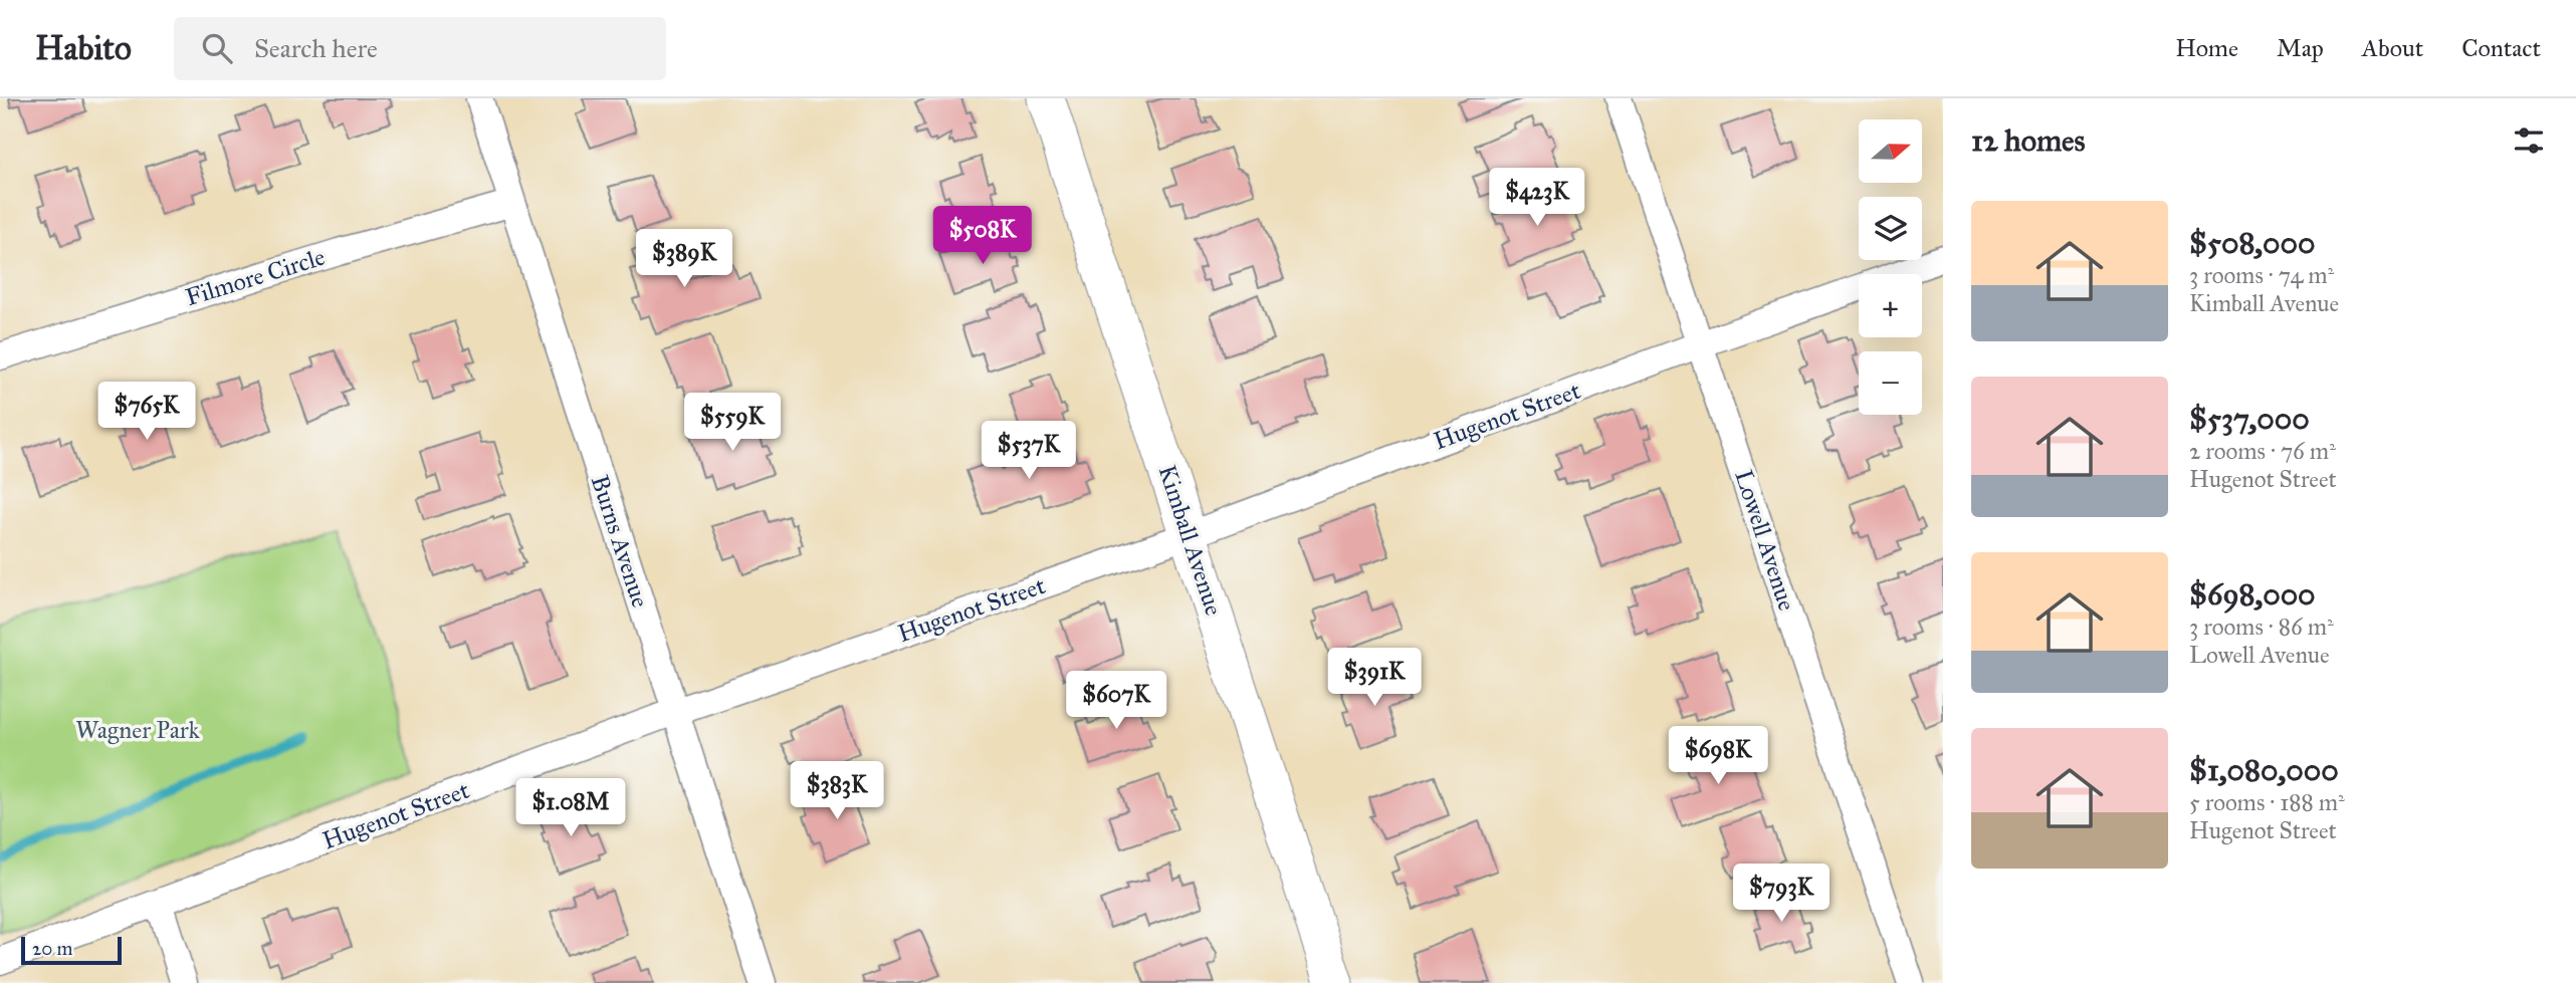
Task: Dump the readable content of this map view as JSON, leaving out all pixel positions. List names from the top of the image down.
{
  "streets": {
    "street": [
      "Filmore Circle",
      "Hugenot Street",
      "Kimball Avenue",
      "Lowell Avenue",
      "Burns Avenue"
    ]
  },
  "crossings": [
    ["Filmore Circle", "Burns Avenue"],
    ["Hugenot Street", "Kimball Avenue"],
    ["Hugenot Street", "Lowell Avenue"],
    ["Hugenot Street", "Burns Avenue"]
  ],
  "parks": ["Wagner Park"],
  "scale_bar": "20 m",
  "north": "right",
  "page": {
    "header": "Habito",
    "search": "Search here",
    "nav": [
      "Home",
      "Map",
      "About",
      "Contact"
    ],
    "heading": "12 homes",
    "map_buttons": ["+", "−"],
    "price": [
      "$423K",
      "$508K",
      "$389K",
      "$765K",
      "$559K",
      "$537K",
      "$391K",
      "$607K",
      "$698K",
      "$383K",
      "$1.08M",
      "$793K"
    ],
    "list": [
      {
        "name": "$508,000",
        "note": "3 rooms · 74 m² · Kimball Avenue"
      },
      {
        "name": "$537,000",
        "note": "2 rooms · 76 m² · Hugenot Street"
      },
      {
        "name": "$698,000",
        "note": "3 rooms · 86 m² · Lowell Avenue"
      },
      {
        "name": "$1,080,000",
        "note": "5 rooms · 188 m² · Hugenot Street"
      }
    ],
    "scale": "20 m"
  }
}
